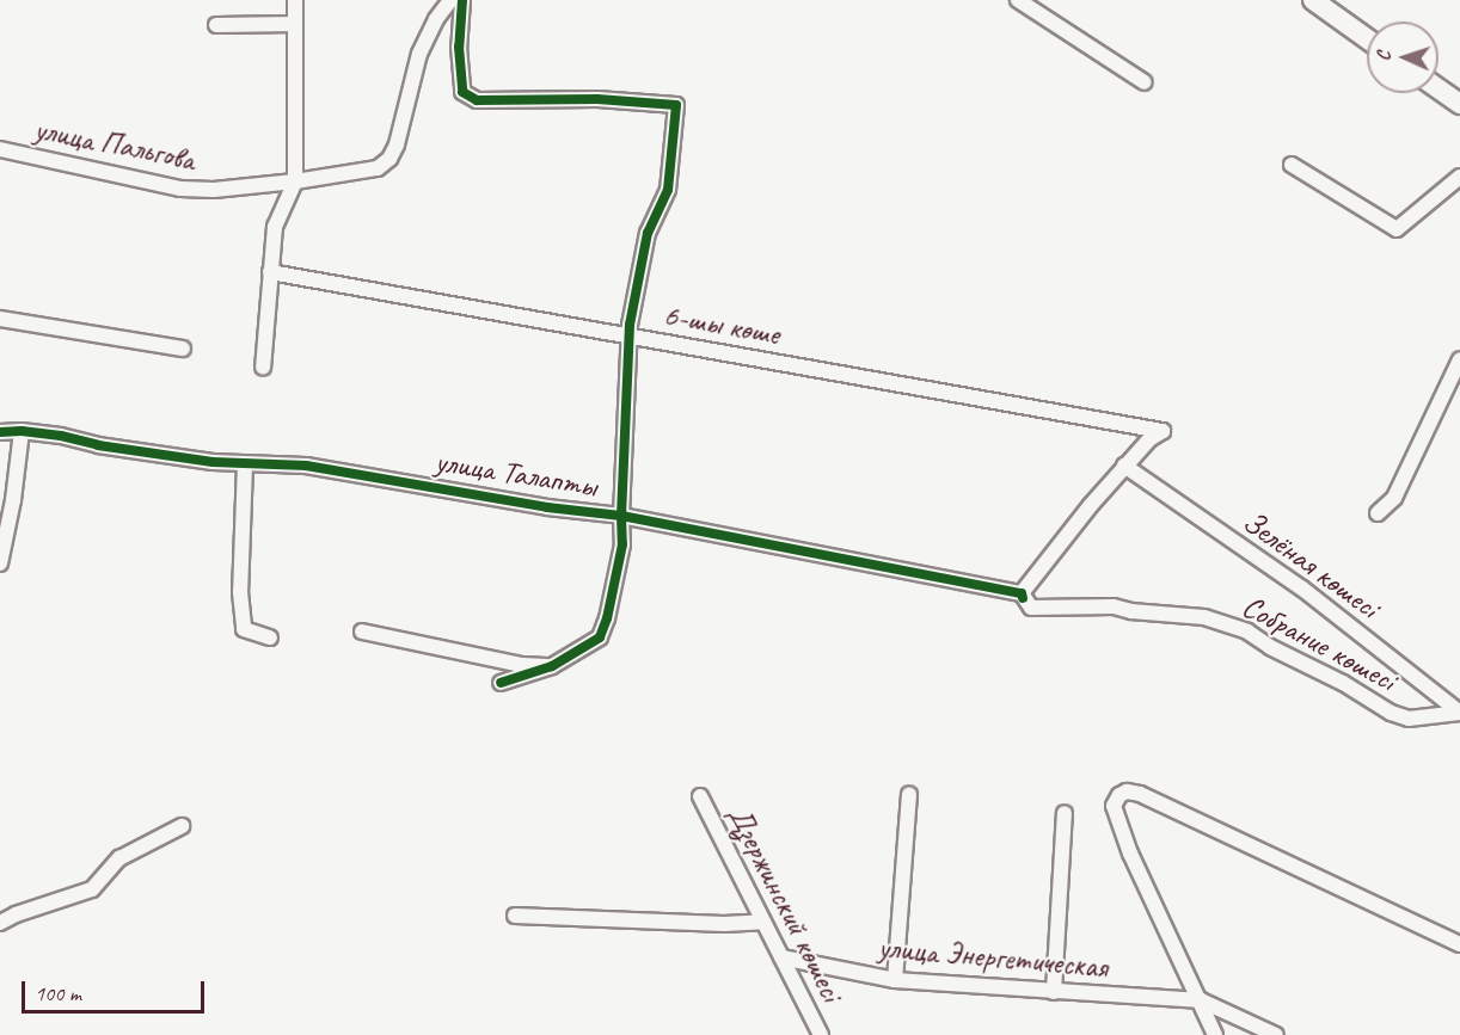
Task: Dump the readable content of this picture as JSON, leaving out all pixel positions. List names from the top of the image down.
{
  "streets": {
    "street": [
      "улица Пальгова",
      "6-шы көше",
      "улица Талапты",
      "Зелёная көшесі",
      "Собрание көшесі",
      "Дзержинский көшесі",
      "улица Энергетическая"
    ]
  },
  "crossings": [
    ["6-шы көше", "Зелёная көшесі"],
    ["улица Талапты", "Собрание көшесі"],
    ["Зелёная көшесі", "Собрание көшесі"],
    ["Дзержинский көшесі", "улица Энергетическая"]
  ],
  "scale_bar": "100 m",
  "north": "left"
}
